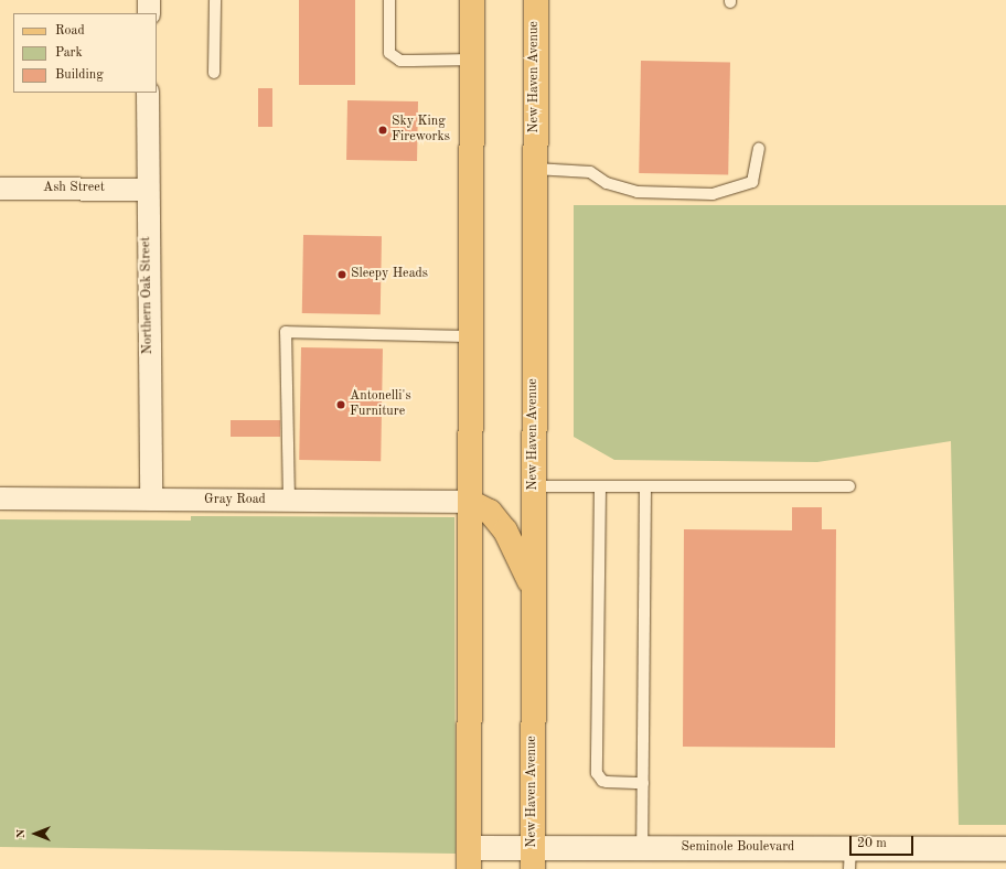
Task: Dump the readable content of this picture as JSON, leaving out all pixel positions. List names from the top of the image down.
{
  "streets": {
    "main road": ["New Haven Avenue"],
    "street": [
      "Ash Street",
      "Northern Oak Street",
      "Gray Road",
      "Seminole Boulevard"
    ]
  },
  "crossings": [
    ["New Haven Avenue", "Seminole Boulevard"],
    ["Ash Street", "Northern Oak Street"],
    ["Northern Oak Street", "Gray Road"]
  ],
  "places": ["Sky King Fireworks", "Sleepy Heads", "Antonelli's Furniture"],
  "legend": ["Road", "Park", "Building"],
  "scale_bar": "20 m",
  "north": "left"
}
